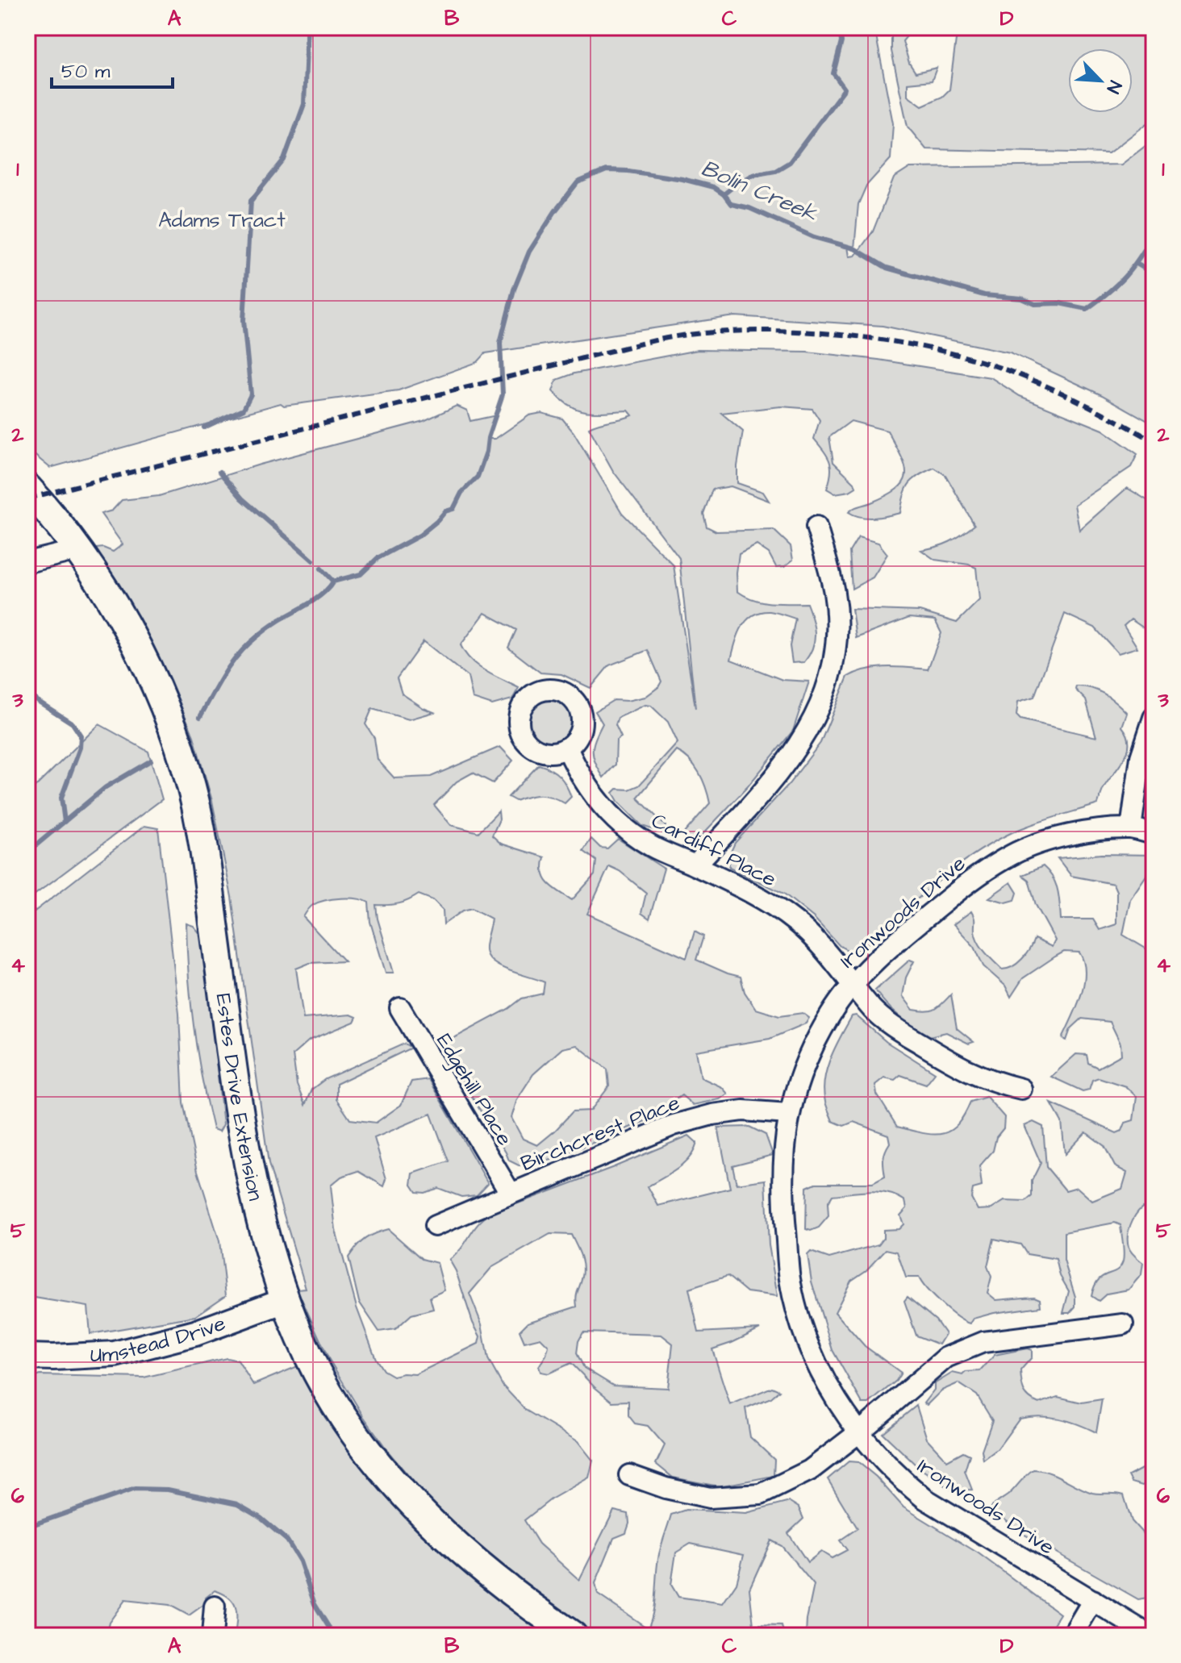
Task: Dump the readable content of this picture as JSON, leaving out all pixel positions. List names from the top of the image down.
{
  "streets": {
    "main road": ["Estes Drive Extension"],
    "street": [
      "Cardiff Place",
      "Ironwoods Drive",
      "Edgehill Place",
      "Birchcrest Place",
      "Umstead Drive"
    ]
  },
  "crossings": [
    ["Cardiff Place", "Ironwoods Drive"],
    ["Ironwoods Drive", "Birchcrest Place"],
    ["Edgehill Place", "Birchcrest Place"],
    ["Estes Drive Extension", "Umstead Drive"]
  ],
  "water": ["Bolin Creek"],
  "parks": ["Adams Tract"],
  "scale_bar": "50 m",
  "north": "bottom right",
  "grid": {
    "columns": [
      "A",
      "B",
      "C",
      "D"
    ],
    "rows": [
      "1",
      "2",
      "3",
      "4",
      "5",
      "6"
    ]
  }
}
